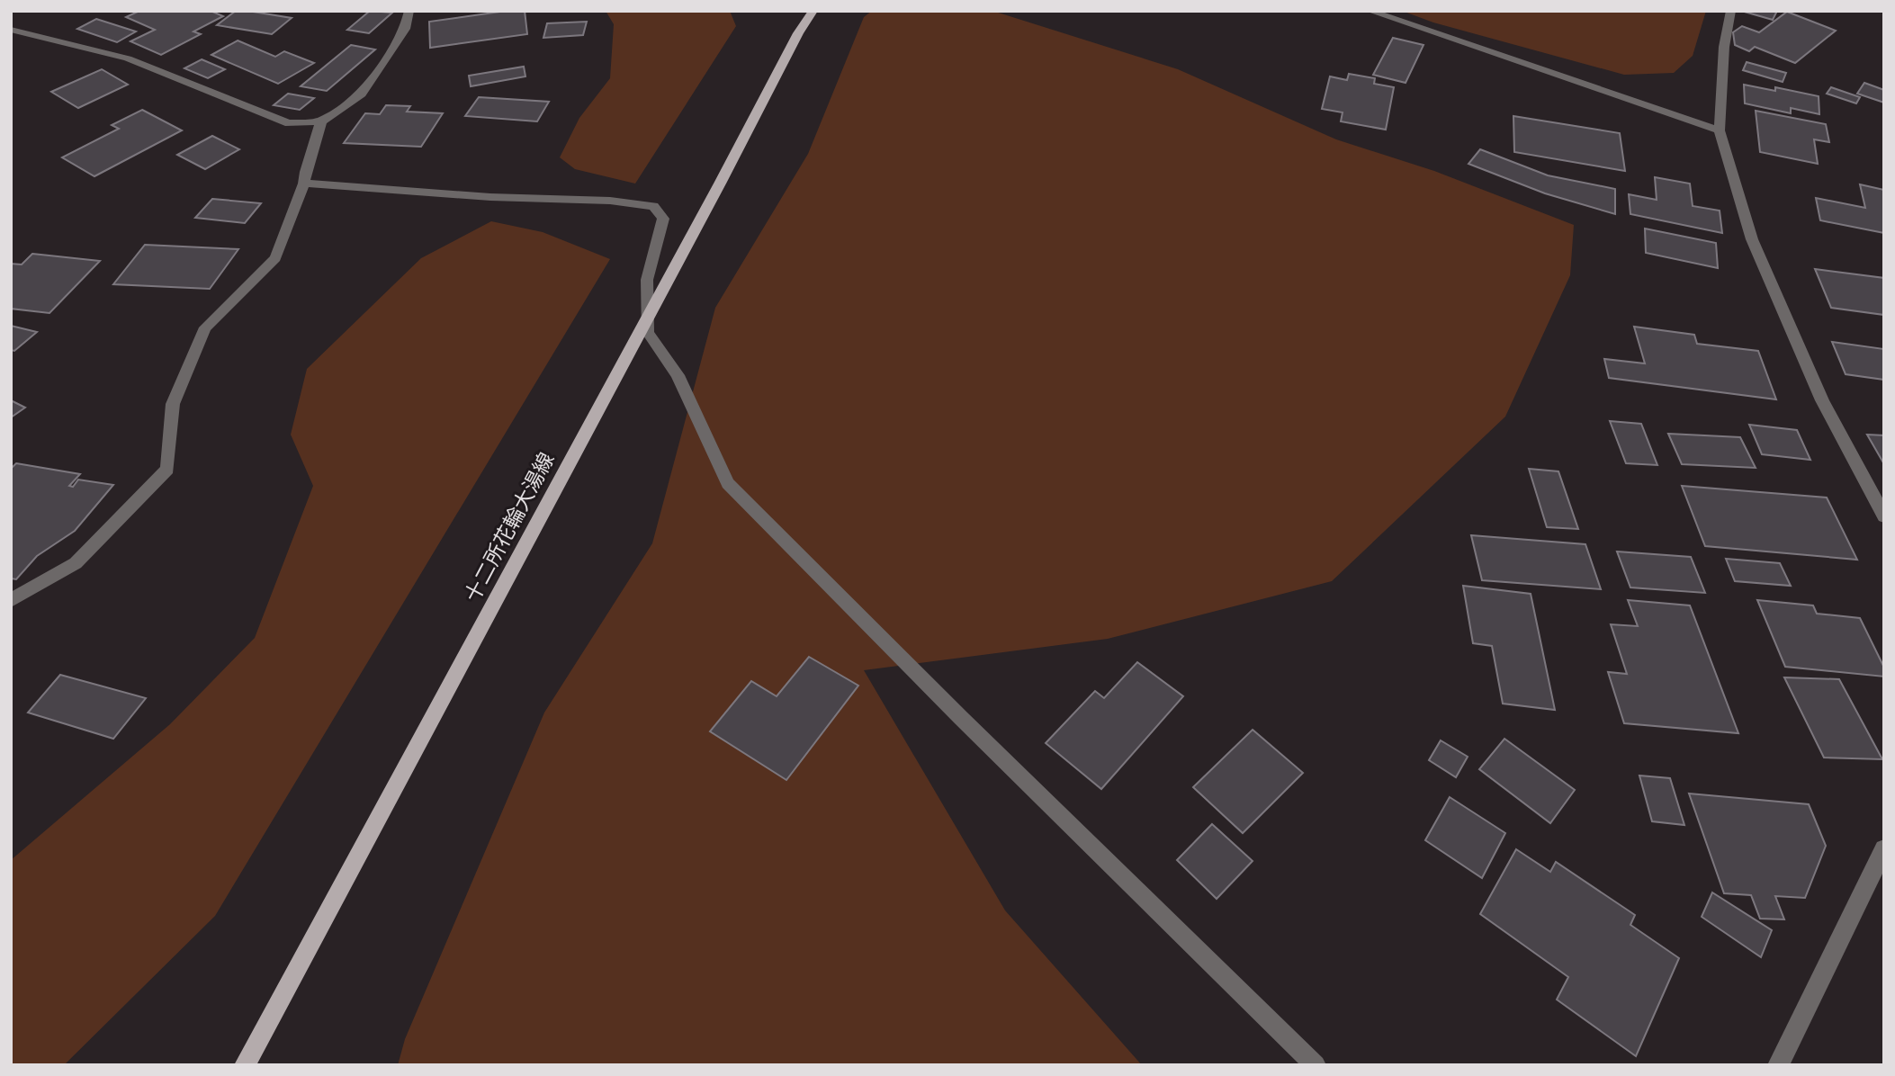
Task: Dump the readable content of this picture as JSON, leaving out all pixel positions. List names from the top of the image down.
{
  "streets": {
    "main road": ["十二所花輪大湯線"]
  }
}
